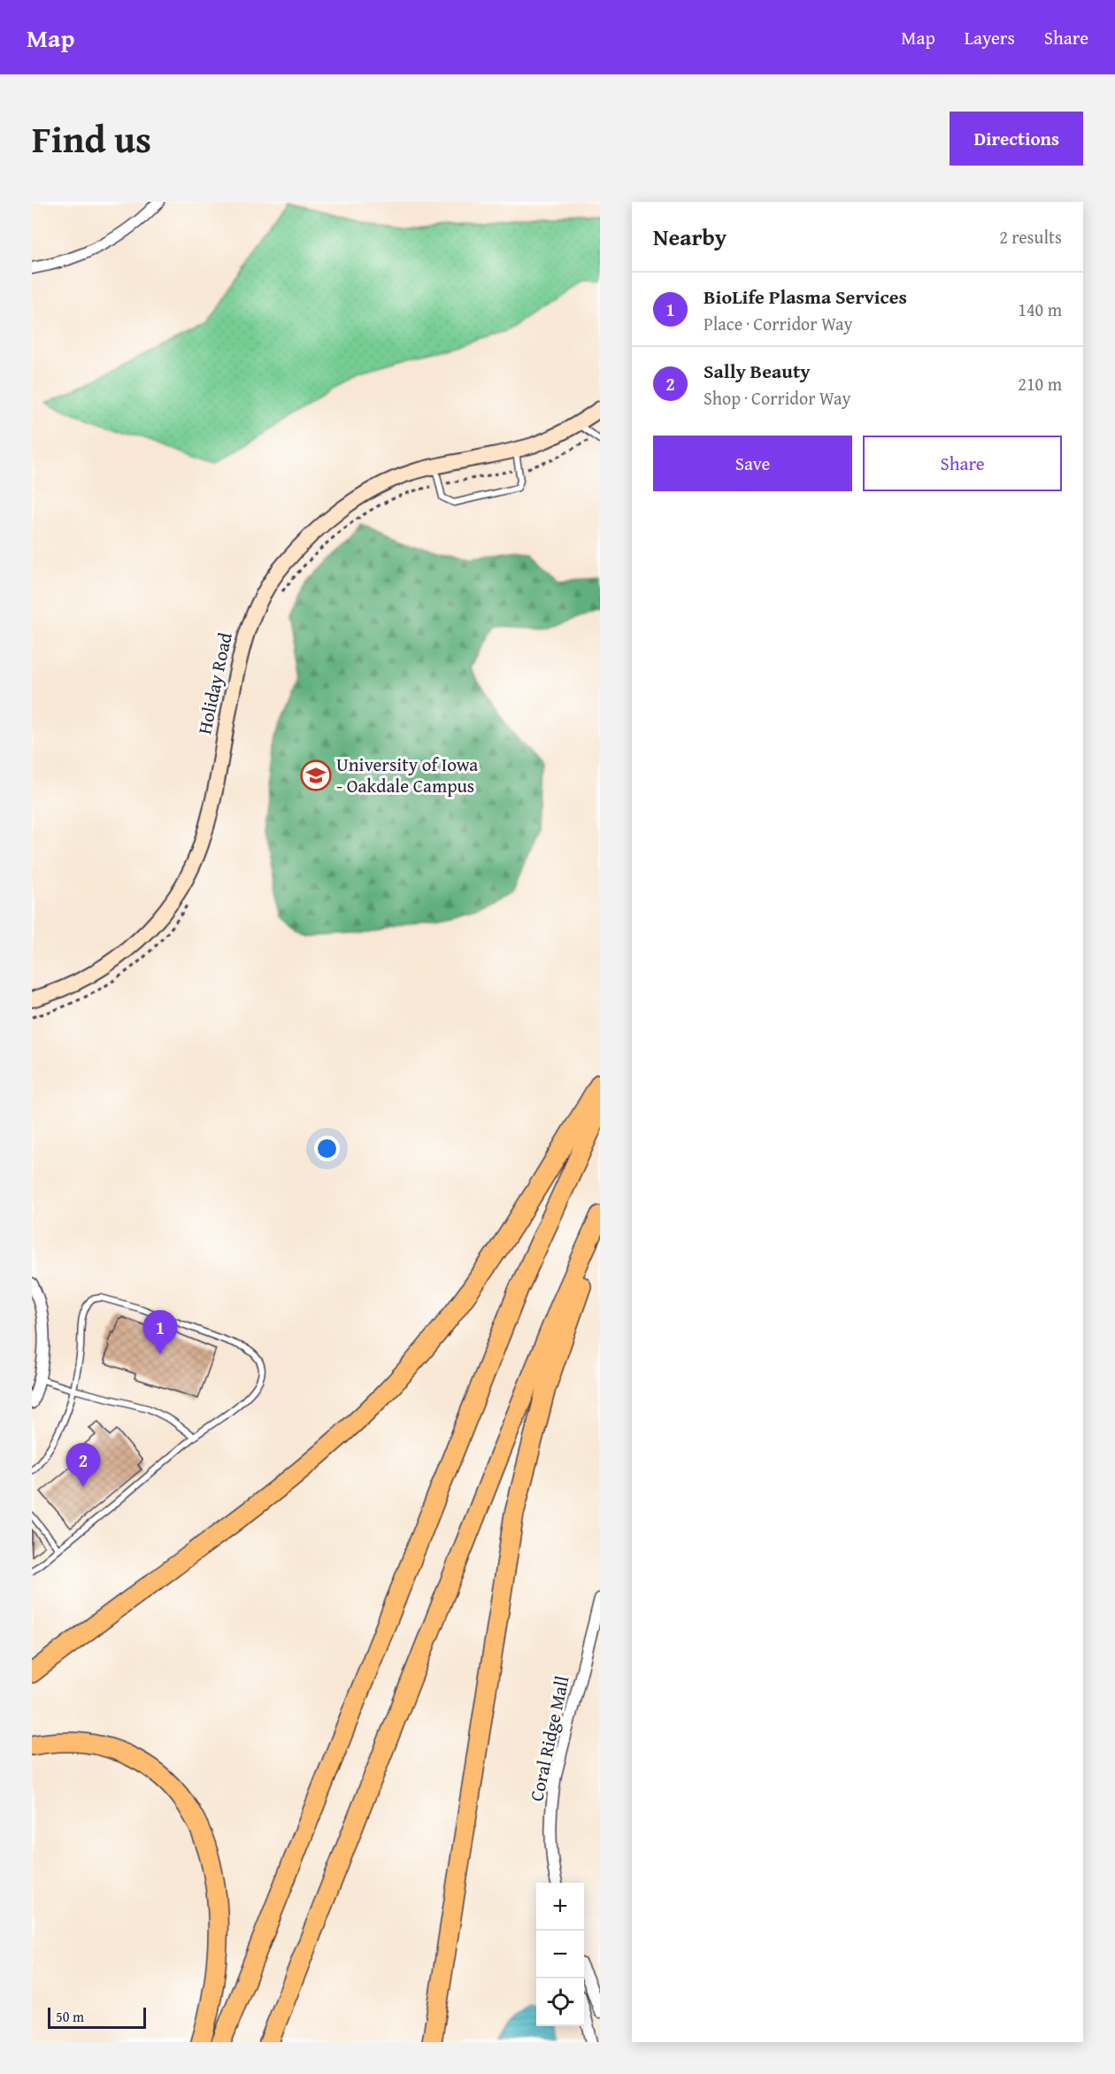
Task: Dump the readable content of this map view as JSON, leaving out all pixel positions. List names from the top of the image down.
{
  "streets": {
    "street": ["Holiday Road", "Coral Ridge Mall"]
  },
  "places": {
    "school or university": ["University of Iowa - Oakdale Campus"]
  },
  "scale_bar": "50 m",
  "page": {
    "header": "Map",
    "nav": ["Map", "Layers", "Share"],
    "title": "Find us",
    "buttons": [
      "Directions",
      ["Save", "Share"]
    ],
    "heading": ["Nearby", "2 results"],
    "list": [
      {
        "mark": "1",
        "name": "BioLife Plasma Services",
        "note": "Place · Corridor Way",
        "value": "140 m"
      },
      {
        "mark": "2",
        "name": "Sally Beauty",
        "note": "Shop · Corridor Way",
        "value": "210 m"
      }
    ],
    "pins": ["1", "2"],
    "map_buttons": ["+", "−"],
    "scale": "50 m"
  }
}
